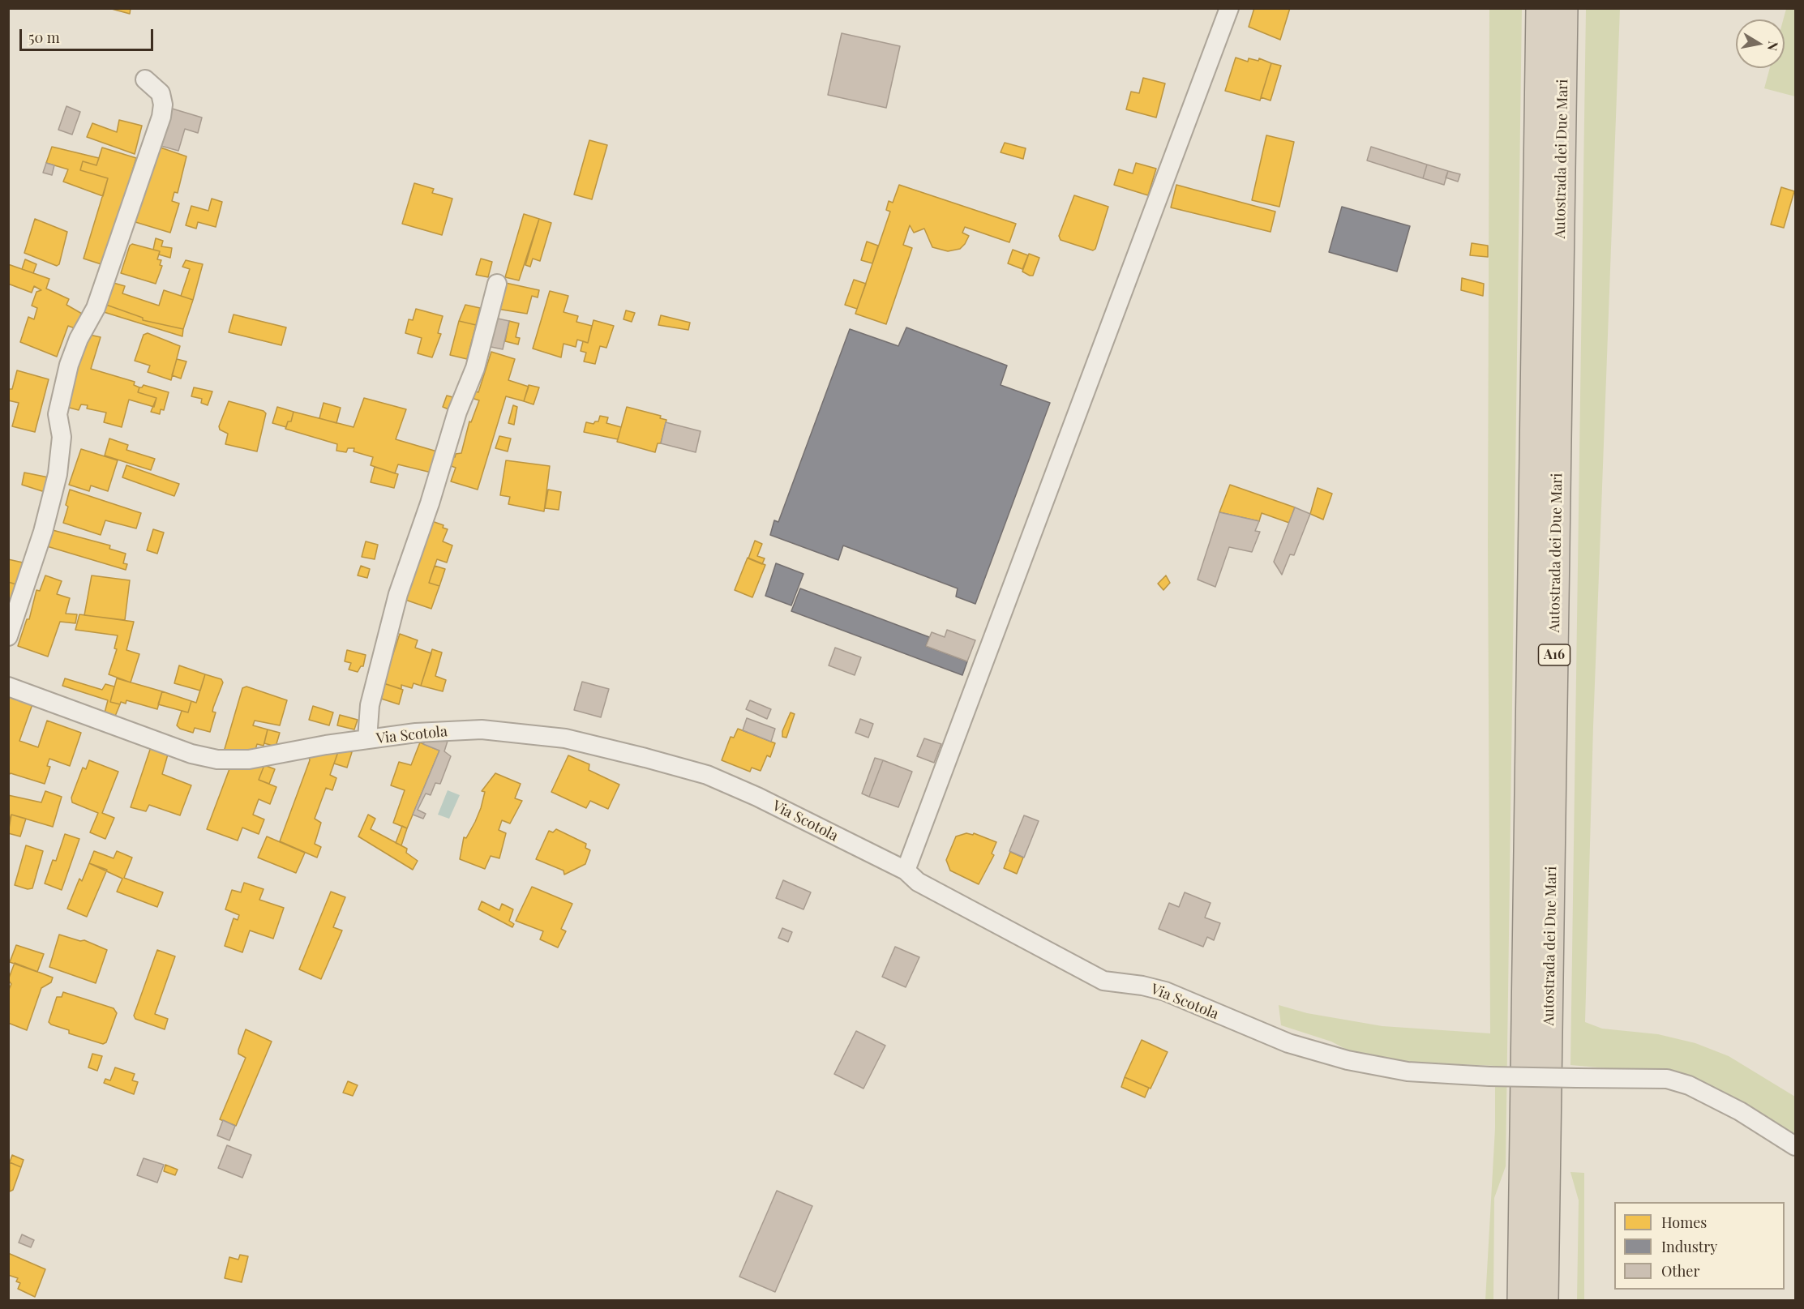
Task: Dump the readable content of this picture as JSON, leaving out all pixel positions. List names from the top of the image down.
{
  "streets": {
    "highway": ["Autostrada dei Due Mari", "A16"],
    "street": ["Via Scotola"]
  },
  "legend": ["Homes", "Industry", "Other"],
  "scale_bar": "50 m",
  "north": "right"
}
